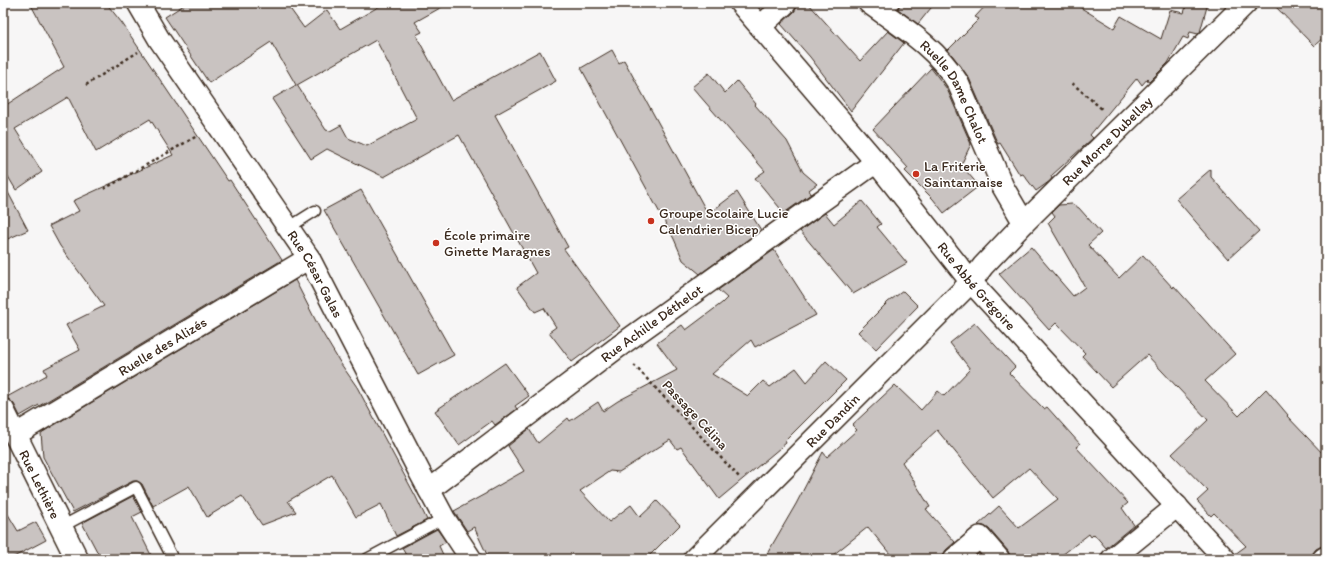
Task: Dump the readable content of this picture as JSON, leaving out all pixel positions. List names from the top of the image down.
{
  "streets": {
    "street": [
      "Ruelle Dame Chalot",
      "Rue Morne Dubellay",
      "Rue César Galas",
      "Rue Abbé Grégoire",
      "Rue Achille Déthelot",
      "Ruelle des Alizés",
      "Rue Dandin",
      "Rue Lethière"
    ],
    "path": ["Passage Célina"]
  },
  "crossings": [
    ["Ruelle Dame Chalot", "Rue Morne Dubellay"],
    ["Rue Morne Dubellay", "Rue Abbé Grégoire"],
    ["Rue Morne Dubellay", "Rue Dandin"],
    ["Rue César Galas", "Rue Achille Déthelot"],
    ["Rue César Galas", "Ruelle des Alizés"],
    ["Rue Abbé Grégoire", "Rue Achille Déthelot"],
    ["Rue Abbé Grégoire", "Rue Dandin"],
    ["Rue Achille Déthelot", "Passage Célina"],
    ["Ruelle des Alizés", "Rue Lethière"],
    ["Passage Célina", "Rue Dandin"]
  ],
  "places": ["La Friterie Saintannaise", "Groupe Scolaire Lucie Calendrier Bicep", "École primaire Ginette Maragnes"]
}
